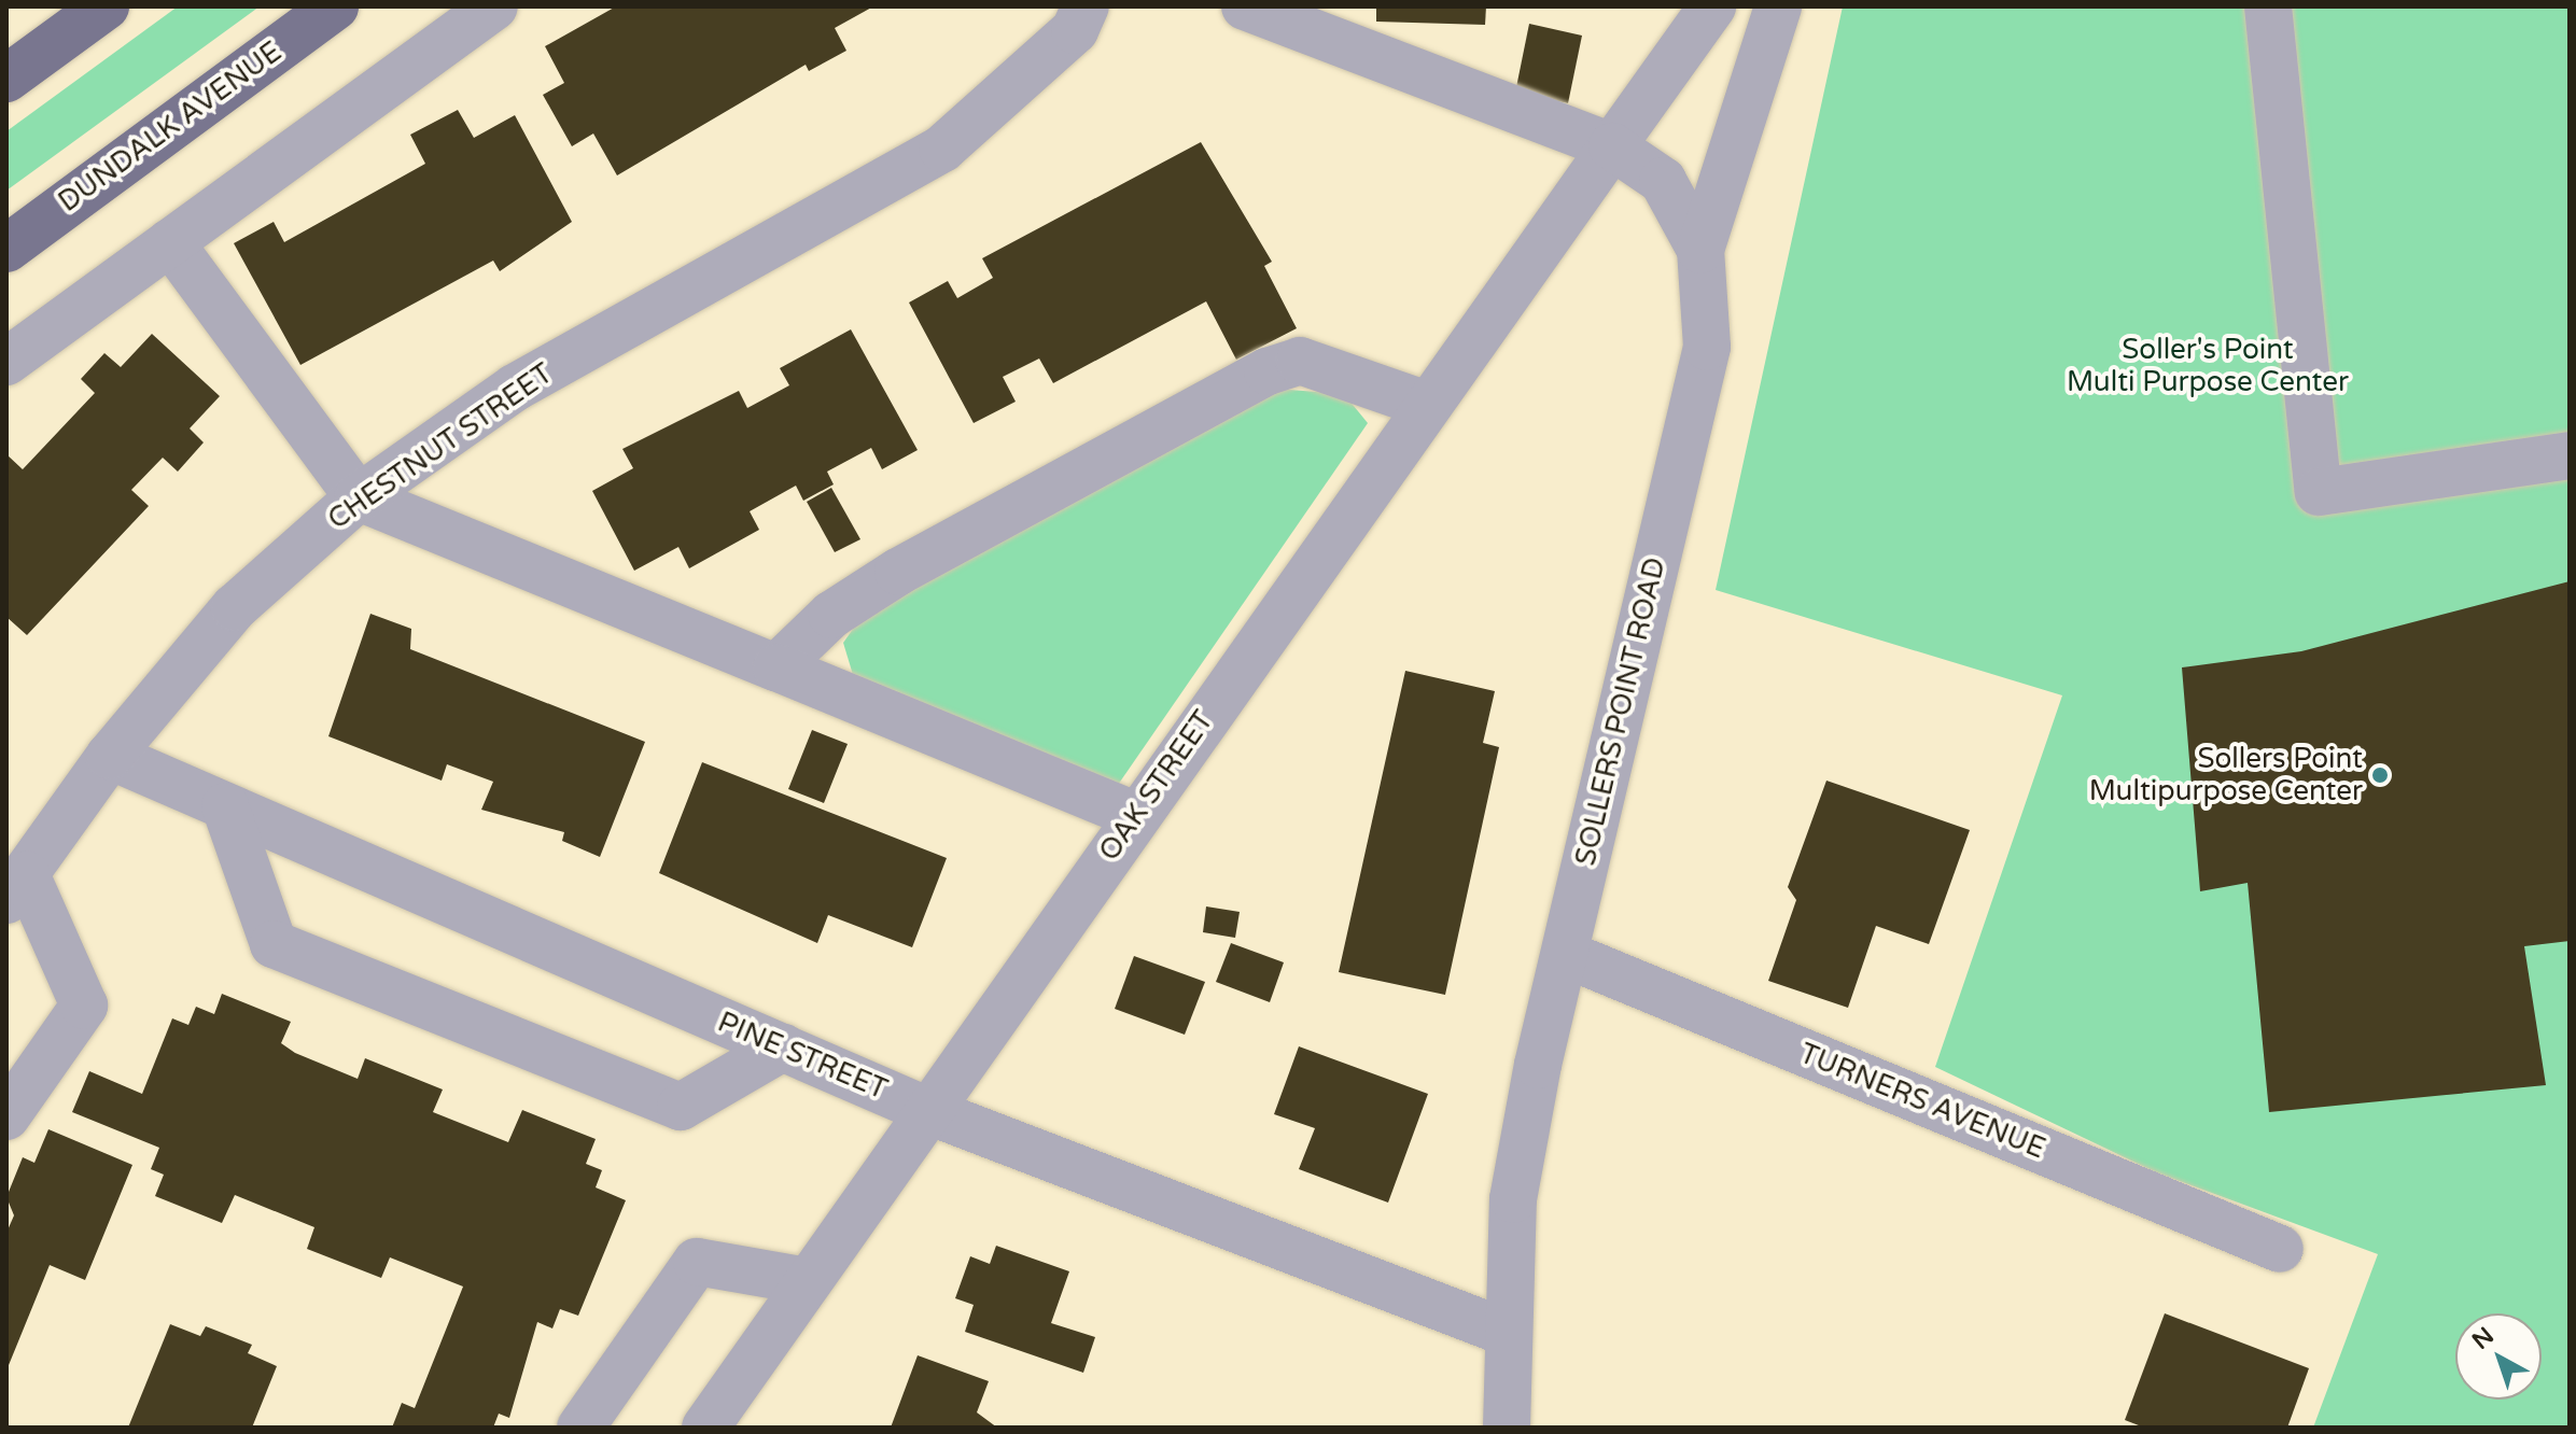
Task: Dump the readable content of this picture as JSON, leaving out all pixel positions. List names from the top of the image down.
{
  "streets": {
    "main road": ["DUNDALK AVENUE"],
    "street": [
      "CHESTNUT STREET",
      "SOLLERS POINT ROAD",
      "OAK STREET",
      "PINE STREET",
      "TURNERS AVENUE"
    ]
  },
  "crossings": [
    ["CHESTNUT STREET", "PINE STREET"],
    ["SOLLERS POINT ROAD", "PINE STREET"],
    ["SOLLERS POINT ROAD", "TURNERS AVENUE"],
    ["OAK STREET", "PINE STREET"]
  ],
  "parks": ["Soller's Point Multi Purpose Center"],
  "places": ["Sollers Point Multipurpose Center"],
  "north": "top left"
}
